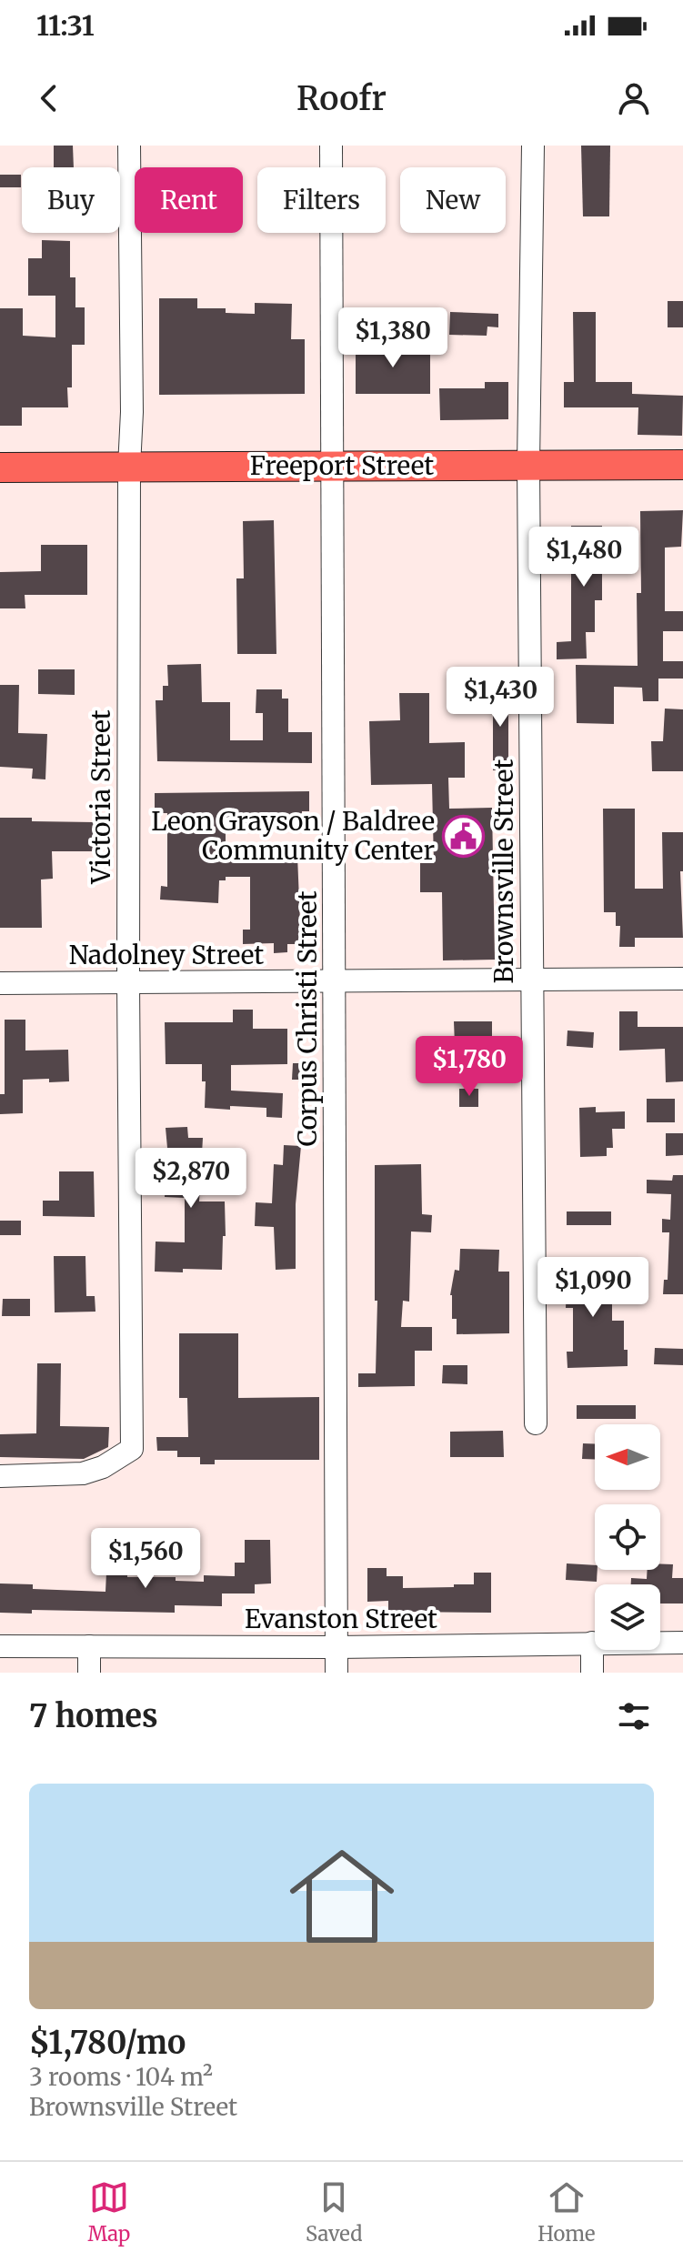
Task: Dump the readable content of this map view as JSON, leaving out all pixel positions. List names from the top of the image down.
{
  "streets": {
    "main road": ["Freeport Street"],
    "street": [
      "Victoria Street",
      "Brownsville Street",
      "Nadolney Street",
      "Corpus Christi Street",
      "Evanston Street"
    ]
  },
  "crossings": [
    ["Freeport Street", "Victoria Street"],
    ["Freeport Street", "Brownsville Street"],
    ["Freeport Street", "Corpus Christi Street"],
    ["Victoria Street", "Nadolney Street"],
    ["Brownsville Street", "Nadolney Street"],
    ["Nadolney Street", "Corpus Christi Street"],
    ["Corpus Christi Street", "Evanston Street"]
  ],
  "places": {
    "public building": ["Leon Grayson / Baldree Community Center"]
  },
  "north": "left",
  "page": {
    "status": "11:31",
    "header": "Roofr",
    "chip": [
      "Buy",
      "Rent",
      "Filters",
      "New"
    ],
    "price": [
      "$1,380",
      "$1,480",
      "$1,430",
      "$1,780",
      "$2,870",
      "$1,090",
      "$1,560"
    ],
    "heading": "7 homes",
    "list": [
      {
        "name": "$1,780/mo",
        "note": "3 rooms · 104 m² · Brownsville Street"
      }
    ],
    "tabs": ["Map", "Saved", "Home"]
  }
}
